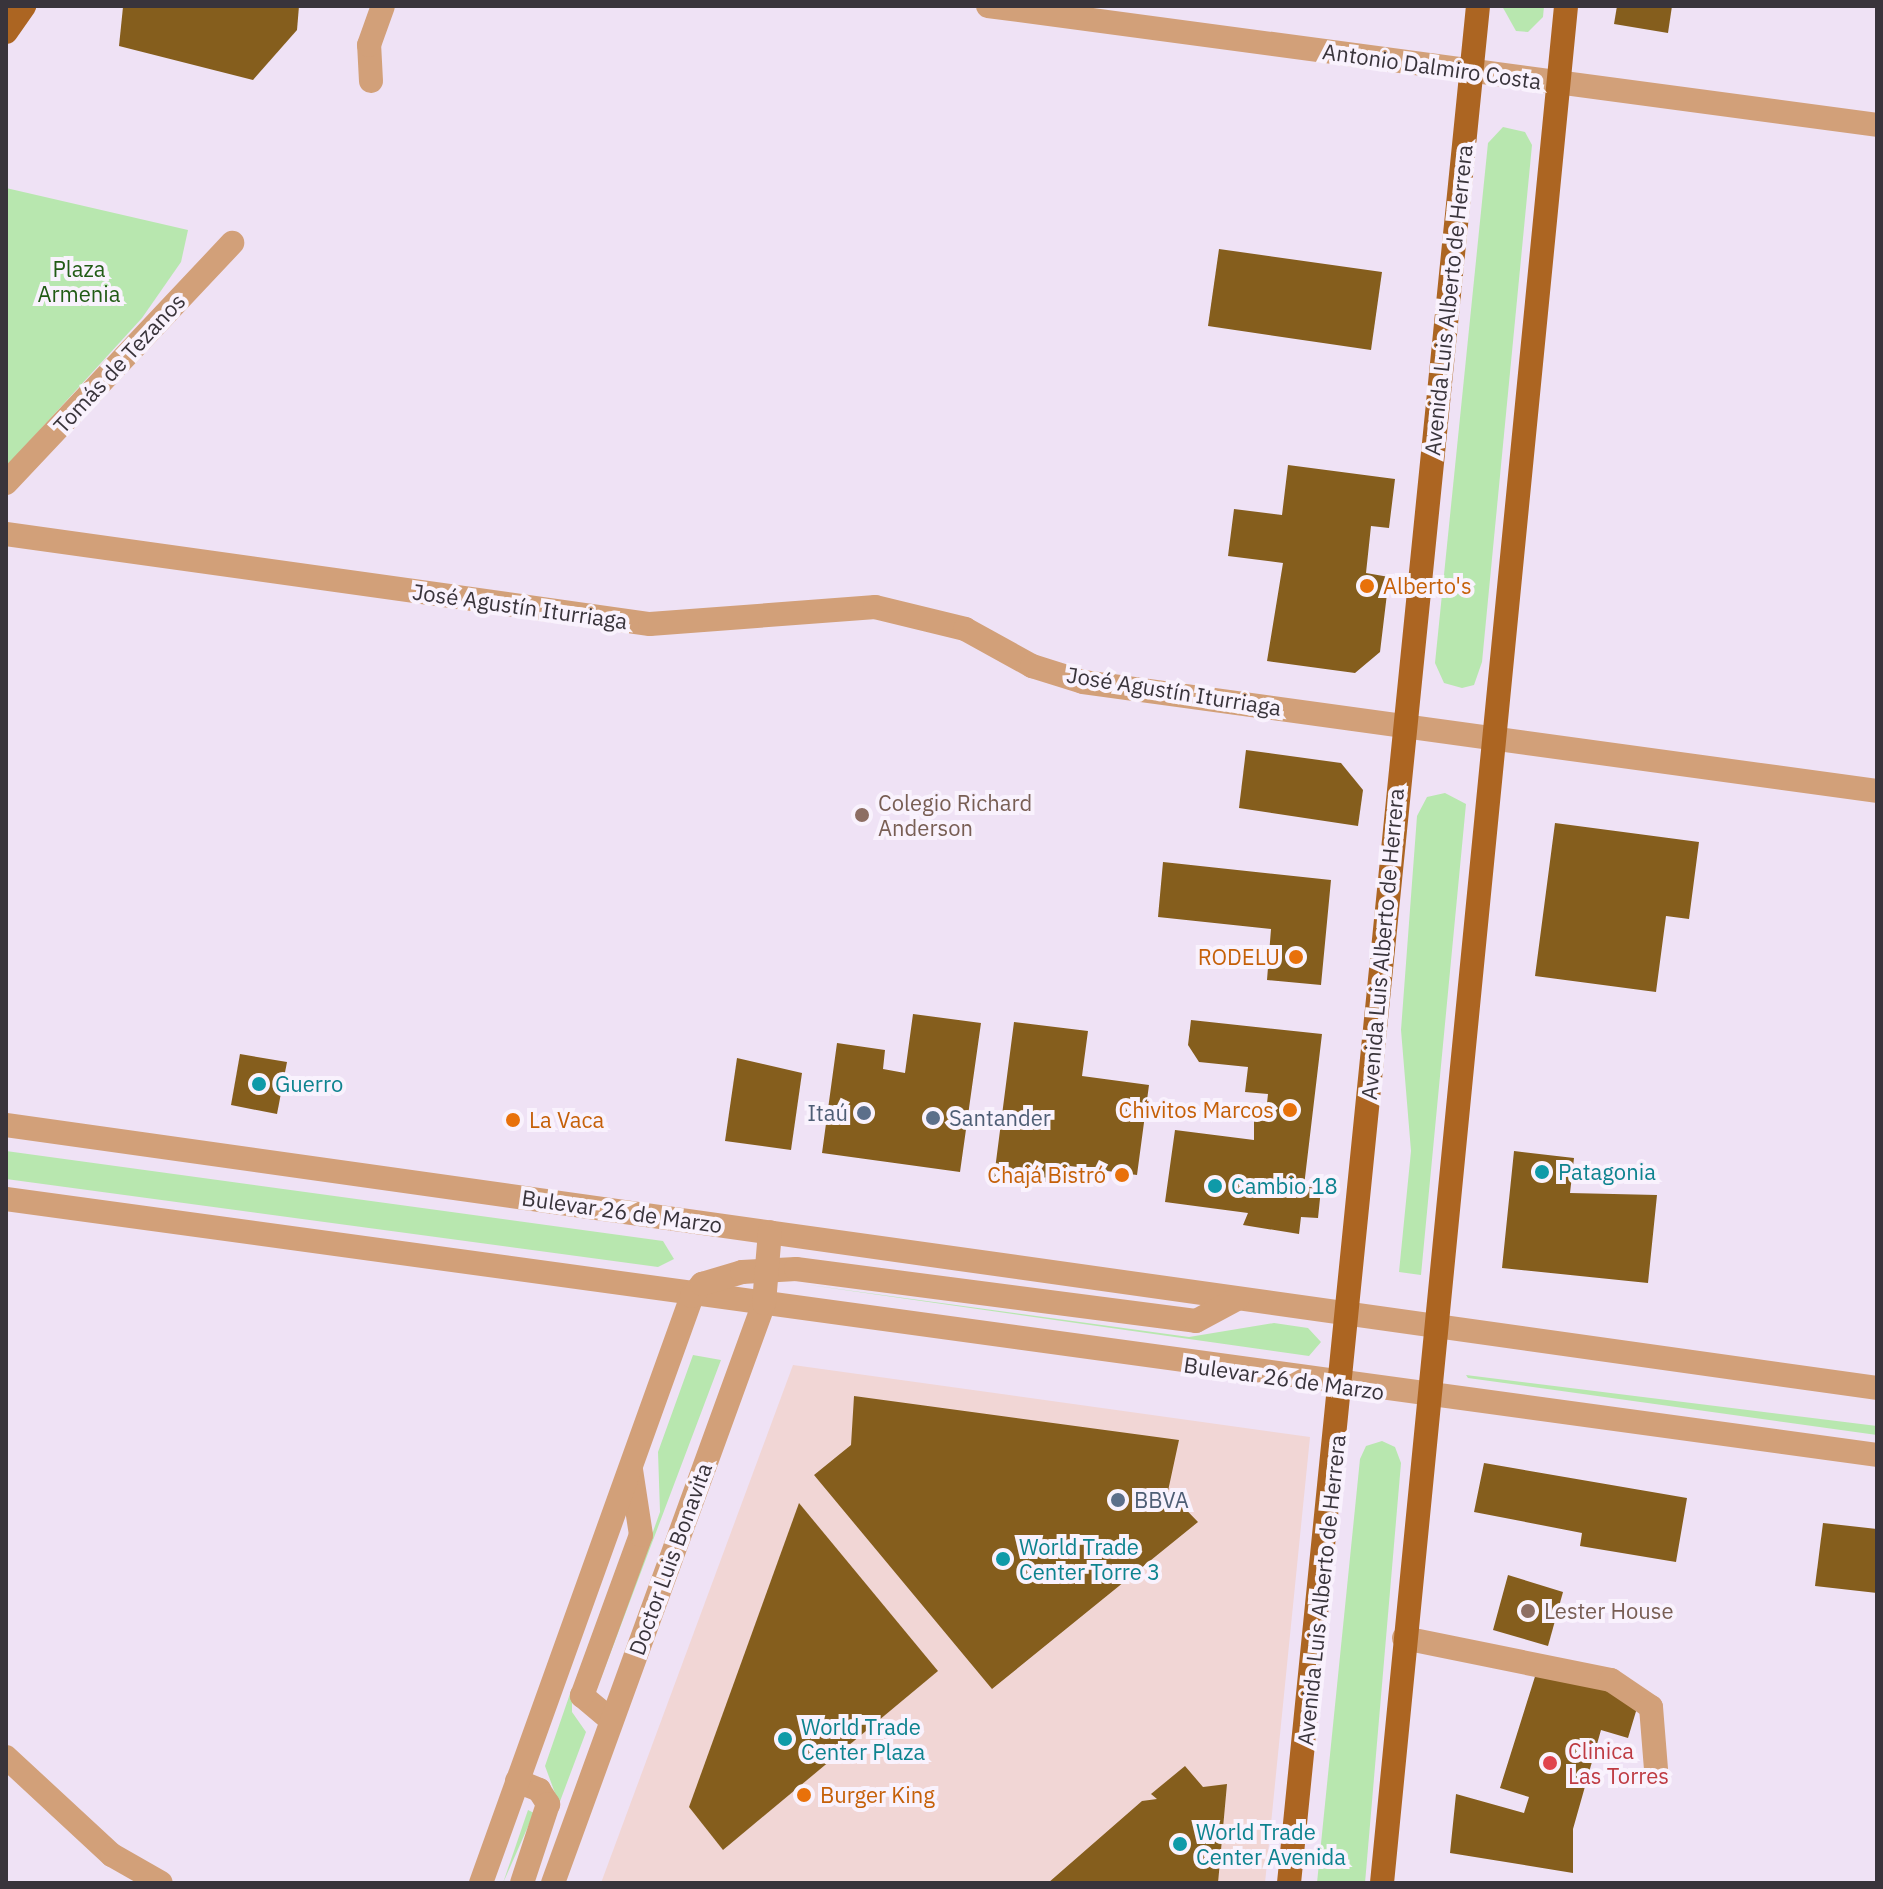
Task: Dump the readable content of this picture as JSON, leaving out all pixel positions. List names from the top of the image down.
{
  "streets": {
    "main road": ["Avenida Luis Alberto de Herrera"],
    "street": [
      "Antonio Dalmiro Costa",
      "Tomás de Tezanos",
      "José Agustín Iturriaga",
      "Bulevar 26 de Marzo",
      "Doctor Luis Bonavita"
    ]
  },
  "crossings": [
    ["Antonio Dalmiro Costa", "Avenida Luis Alberto de Herrera"],
    ["Avenida Luis Alberto de Herrera", "José Agustín Iturriaga"],
    ["Avenida Luis Alberto de Herrera", "Bulevar 26 de Marzo"],
    ["Bulevar 26 de Marzo", "Doctor Luis Bonavita"]
  ],
  "parks": ["Plaza Armenia"],
  "places": [
    "Alberto's",
    "Colegio Richard Anderson",
    "RODELU",
    "Guerro",
    "Chivitos Marcos",
    "Itaú",
    "Santander",
    "La Vaca",
    "Patagonia",
    "Chajá Bistró",
    "Cambio 18",
    "BBVA",
    "World Trade Center Torre 3",
    "Lester House",
    "World Trade Center Plaza",
    "Clinica Las Torres",
    "Burger King",
    "World Trade Center Avenida"
  ]
}
